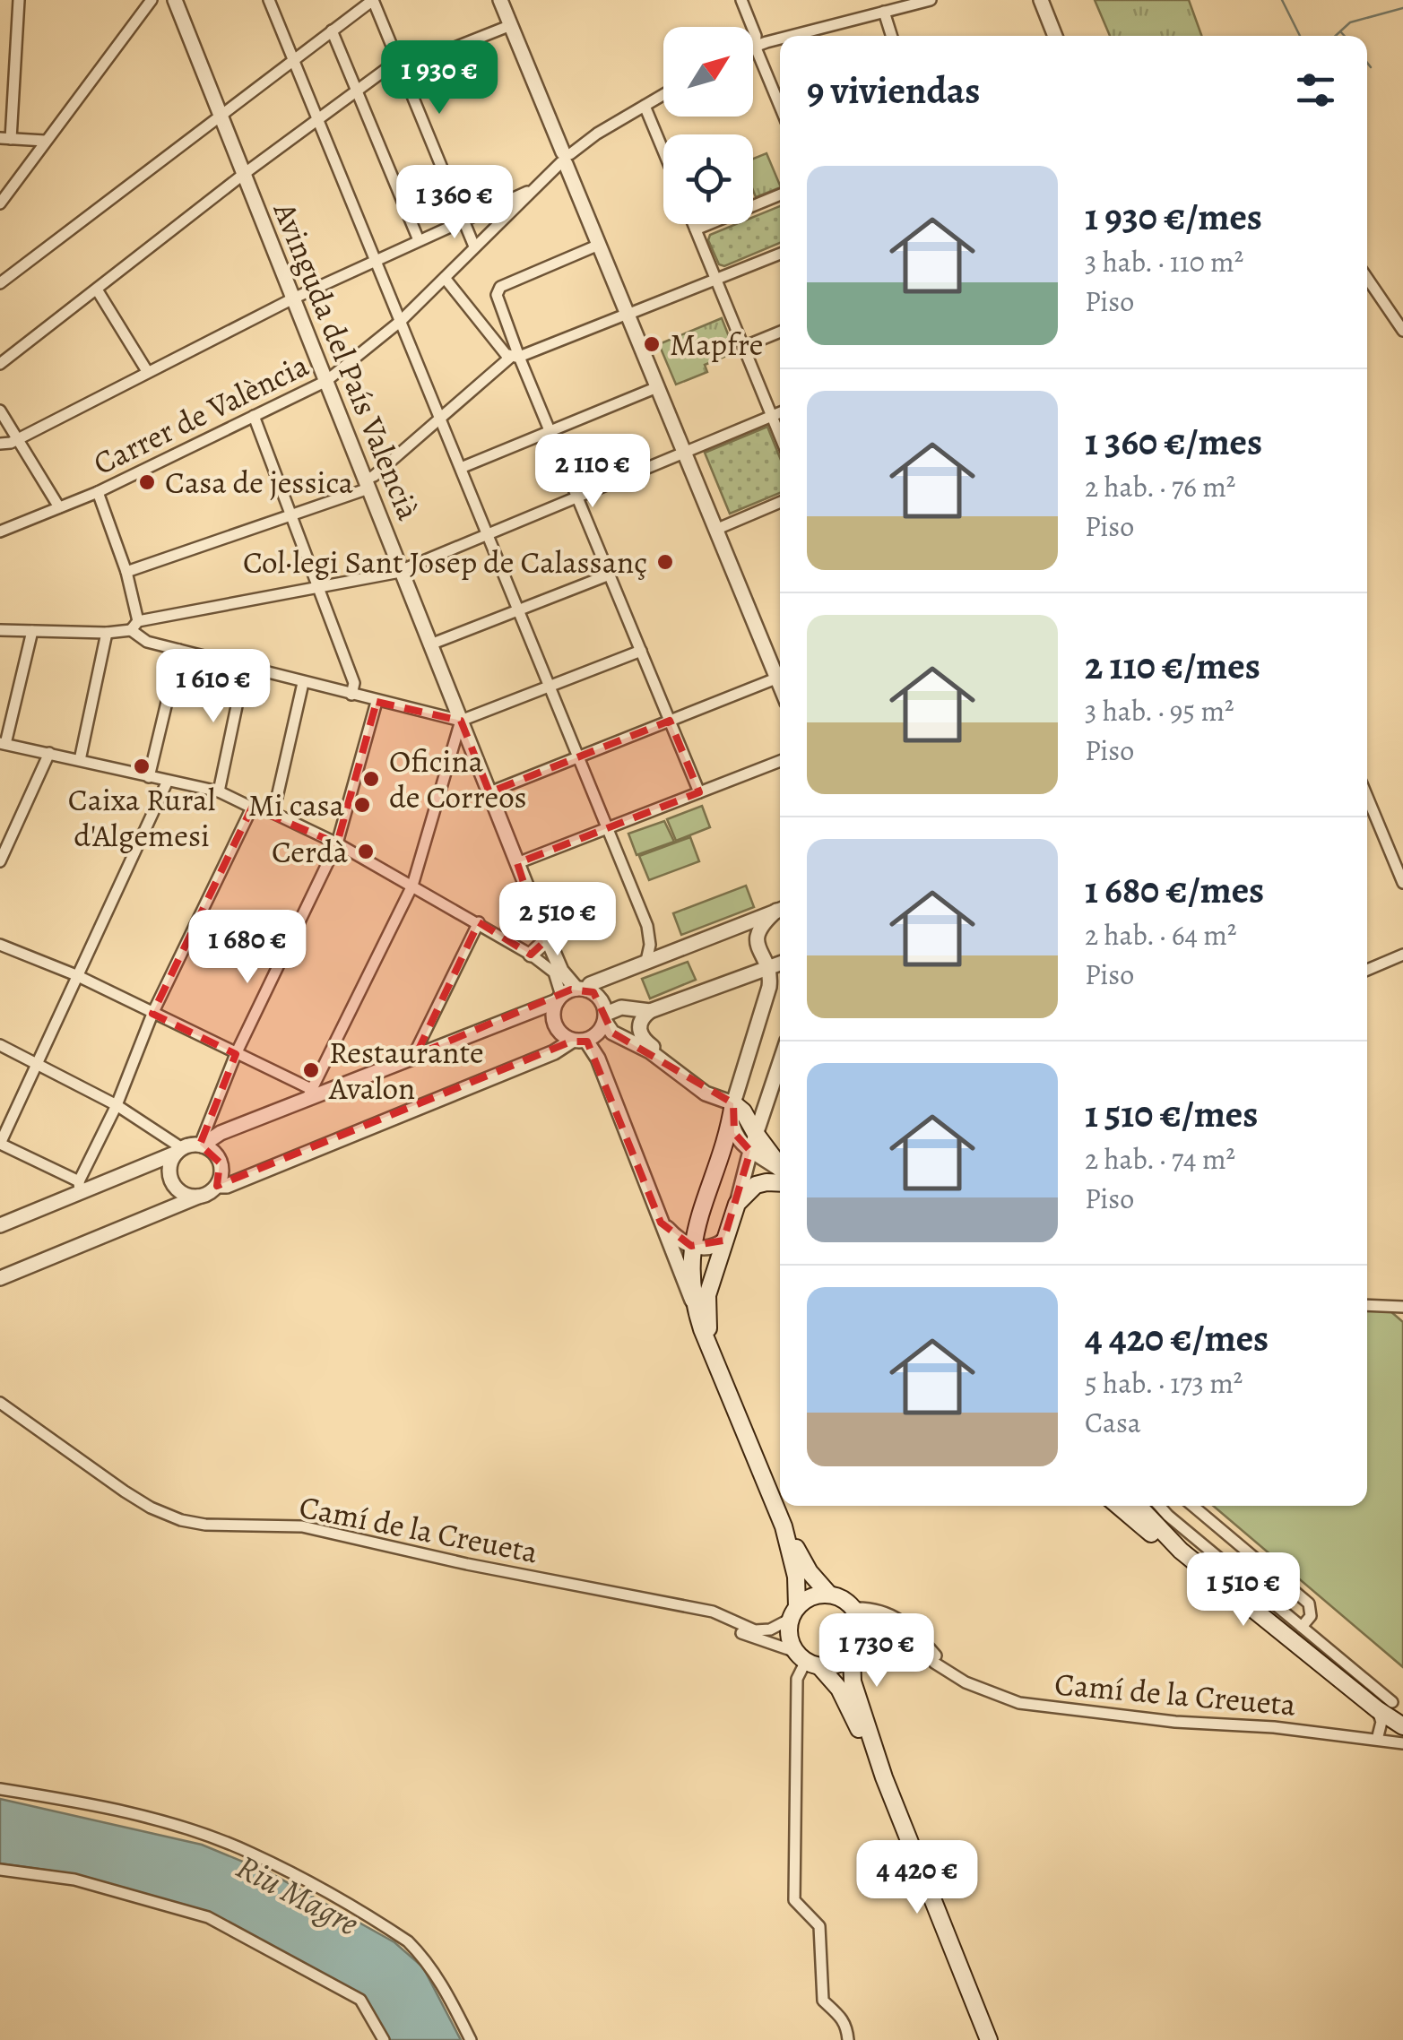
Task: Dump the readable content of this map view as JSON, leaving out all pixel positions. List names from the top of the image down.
{
  "streets": {
    "street": ["Avinguda del País Valencià", "Carrer de València", "Camí de la Creueta"]
  },
  "crossings": [
    ["Avinguda del País Valencià", "Carrer de València"]
  ],
  "water": ["Riu Magre"],
  "places": [
    "Mapfre",
    "Casa de jessica",
    "Col·legi Sant Josep de Calassanç",
    "Caixa Rural d'Algemesi",
    "Oficina de Correos",
    "Mi casa",
    "Cerdà",
    "Restaurante Avalon"
  ],
  "north": "top right",
  "page": {
    "heading": "9 viviendas",
    "price": [
      "1 930 €",
      "1 360 €",
      "2 110 €",
      "1 610 €",
      "2 510 €",
      "1 680 €",
      "1 510 €",
      "1 730 €",
      "4 420 €"
    ],
    "list": [
      {
        "name": "1 930 €/mes",
        "note": "3 hab. · 110 m² · Piso"
      },
      {
        "name": "1 360 €/mes",
        "note": "2 hab. · 76 m² · Piso"
      },
      {
        "name": "2 110 €/mes",
        "note": "3 hab. · 95 m² · Piso"
      },
      {
        "name": "1 680 €/mes",
        "note": "2 hab. · 64 m² · Piso"
      },
      {
        "name": "1 510 €/mes",
        "note": "2 hab. · 74 m² · Piso"
      },
      {
        "name": "4 420 €/mes",
        "note": "5 hab. · 173 m² · Casa"
      }
    ]
  }
}
